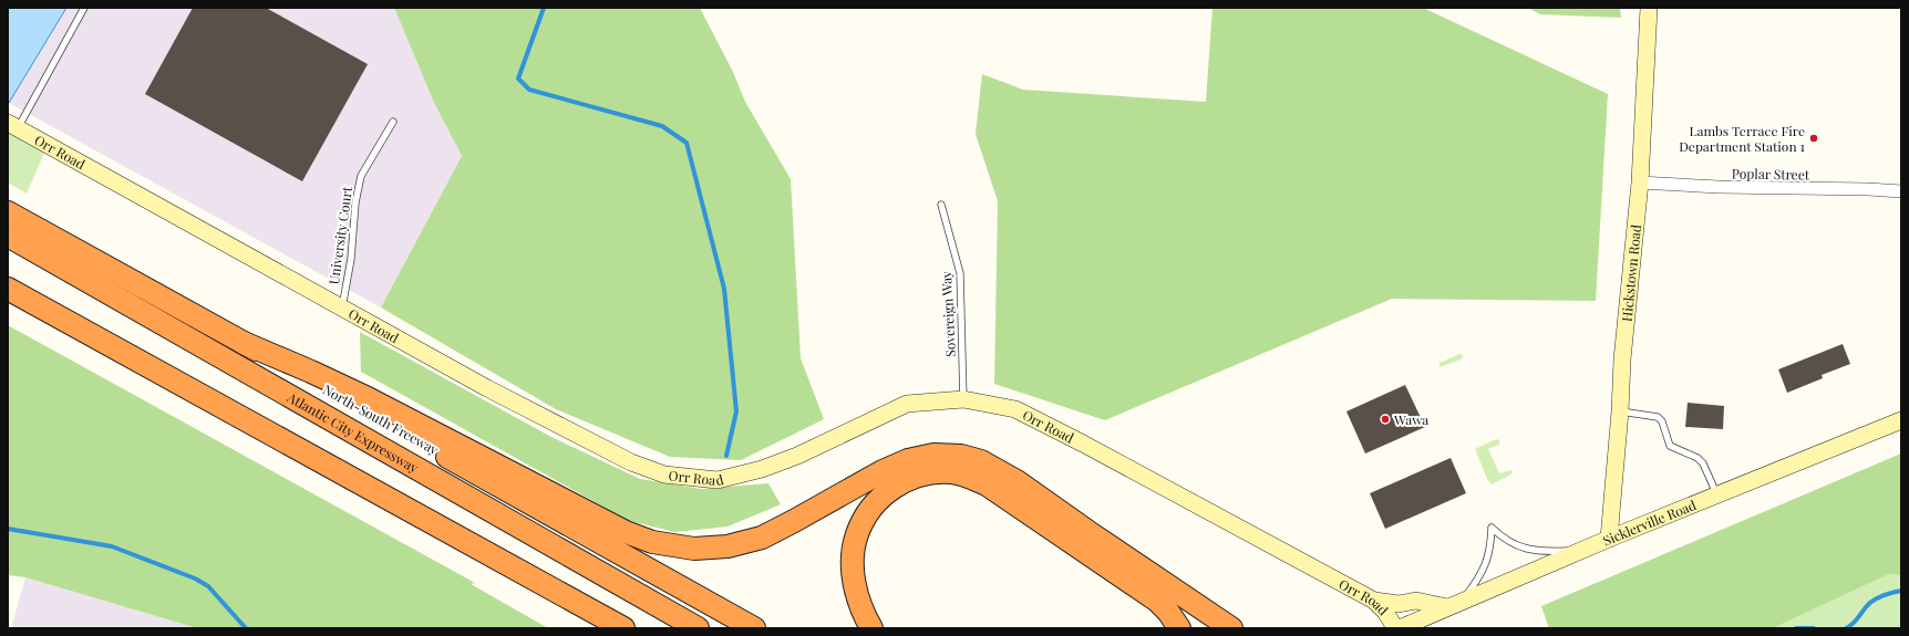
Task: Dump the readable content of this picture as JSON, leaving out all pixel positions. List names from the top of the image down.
{
  "streets": {
    "highway": ["North-South Freeway", "Atlantic City Expressway"],
    "street": [
      "Orr Road",
      "Poplar Street",
      "Hickstown Road",
      "Sicklerville Road"
    ],
    "lane": ["University Court", "Sovereign Way"]
  },
  "crossings": [
    ["Orr Road", "University Court"],
    ["Orr Road", "Sovereign Way"],
    ["Poplar Street", "Hickstown Road"],
    ["Hickstown Road", "Sicklerville Road"]
  ],
  "places": ["Lambs Terrace Fire Department Station 1", "Wawa"]
}
